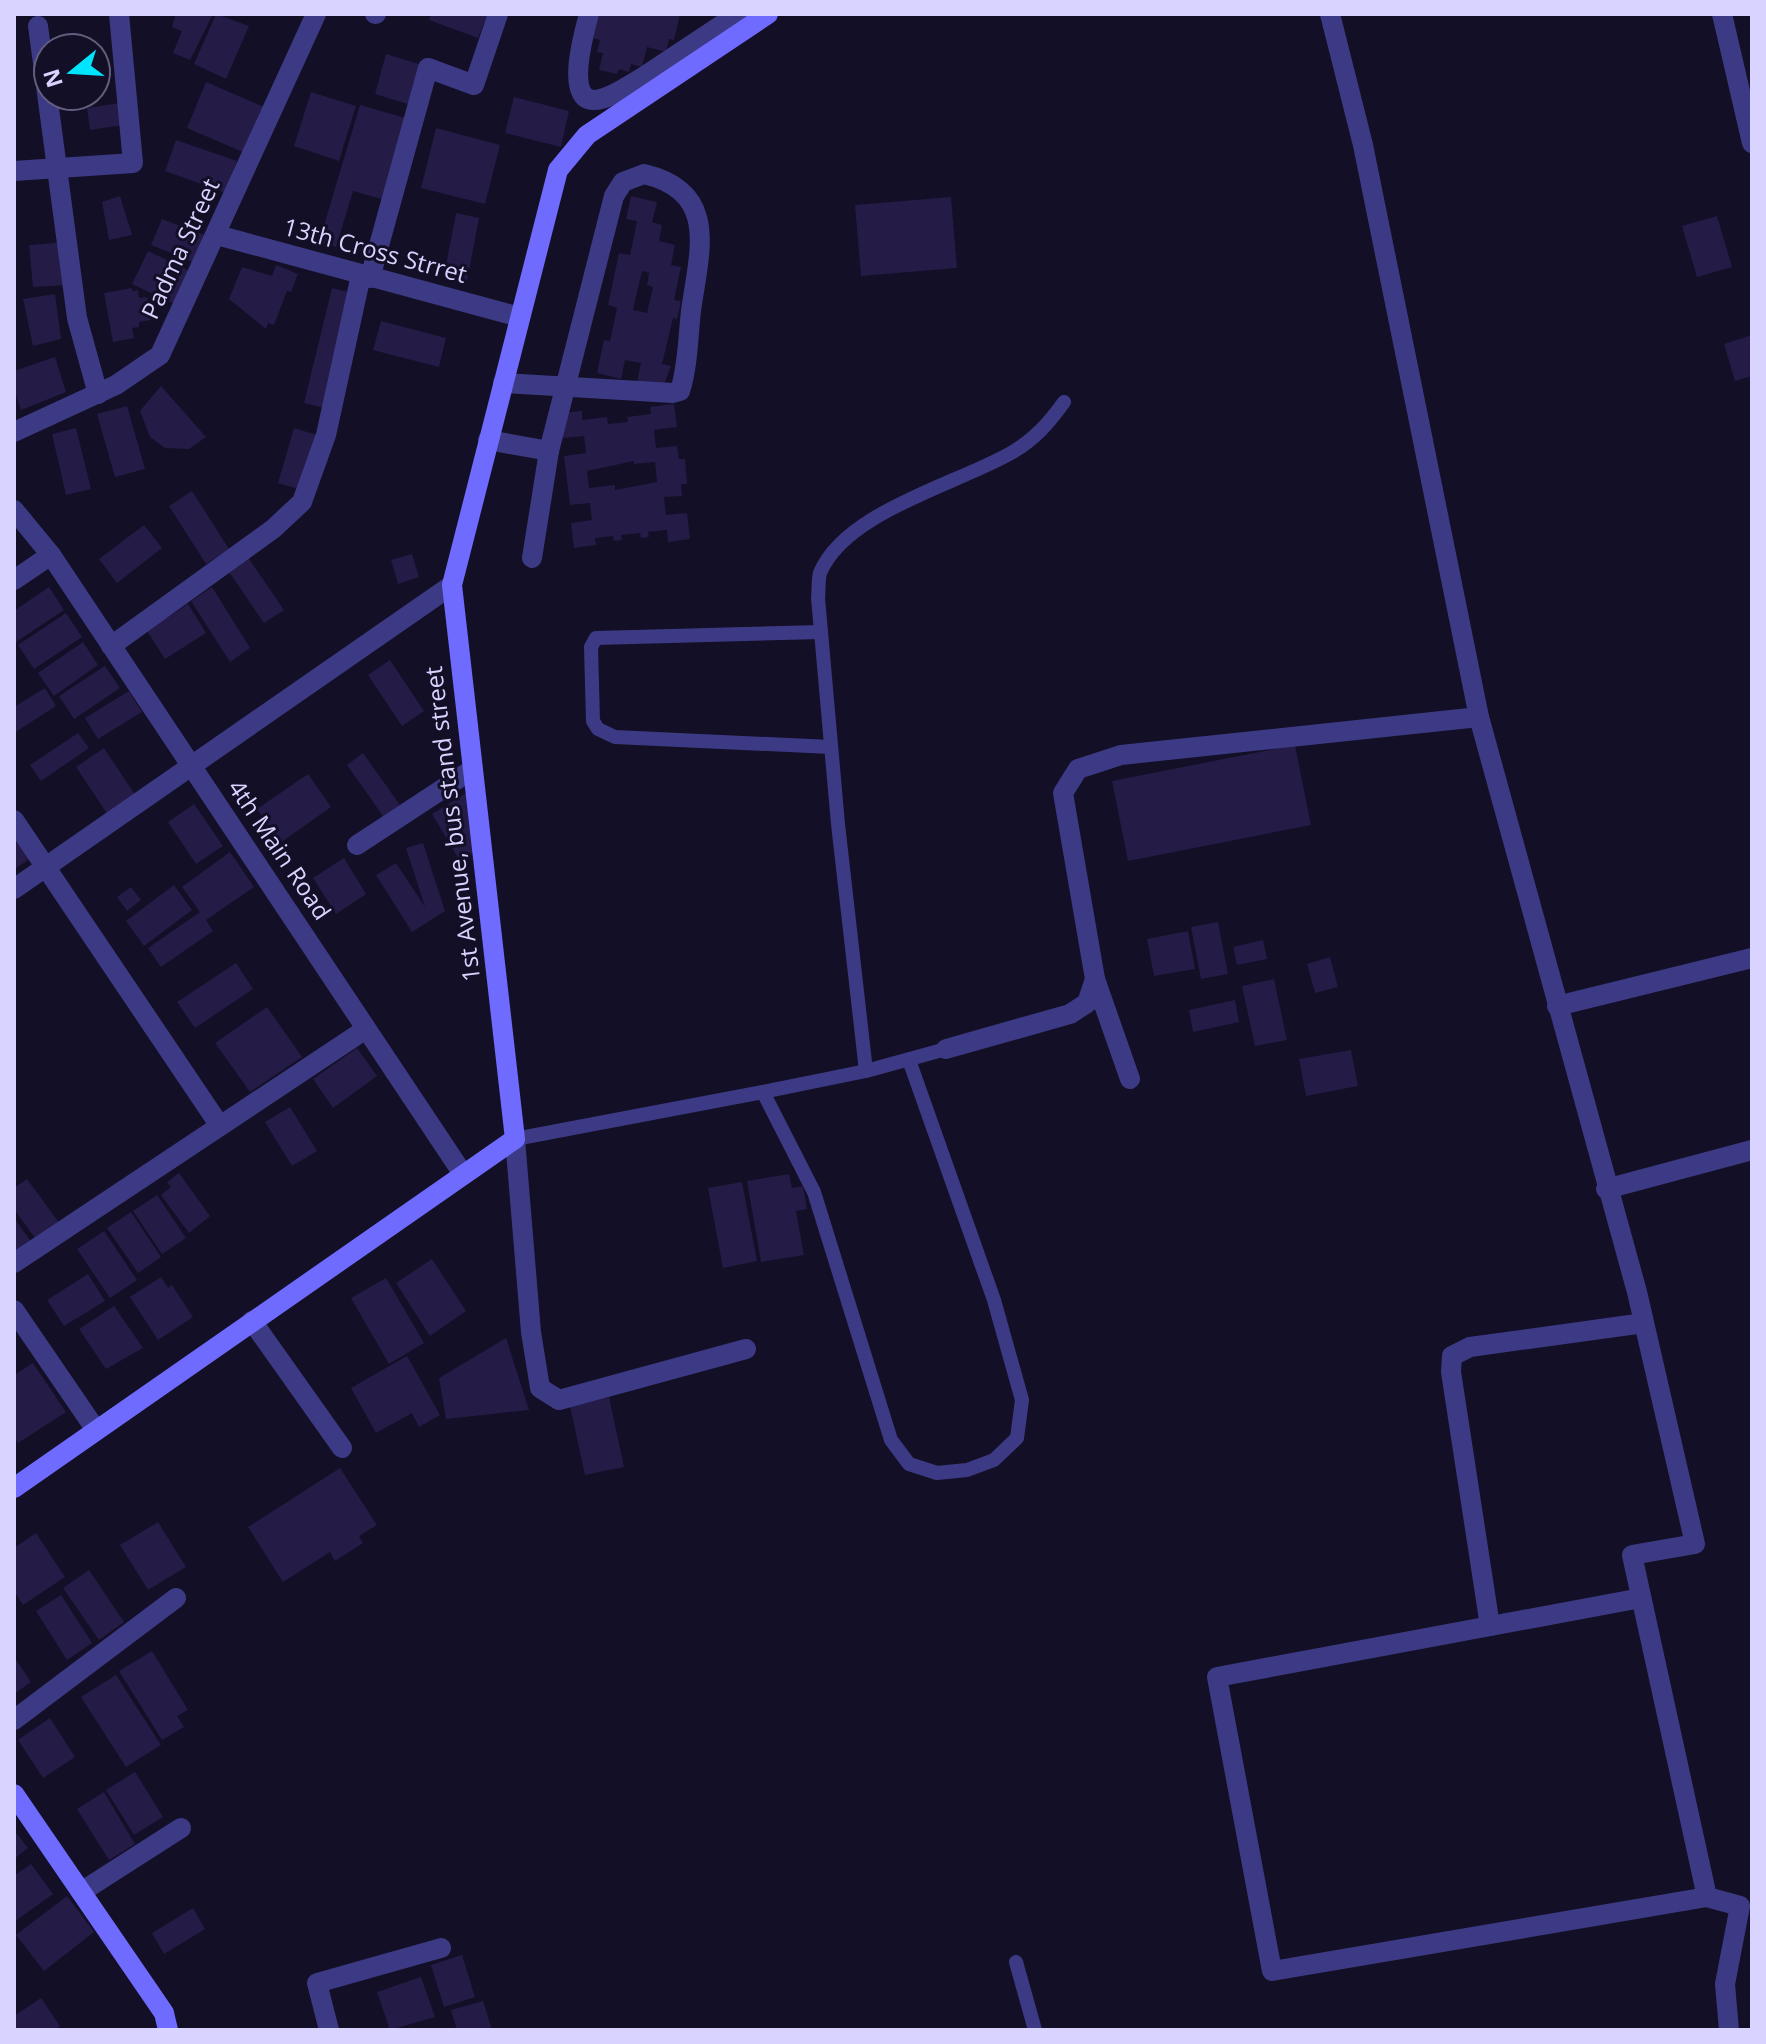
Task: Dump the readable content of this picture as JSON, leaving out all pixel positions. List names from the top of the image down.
{
  "streets": {
    "street": [
      "Padma Street",
      "13th Cross Strret",
      "1st Avenue, bus stand street",
      "4th Main Road"
    ]
  },
  "crossings": [
    ["Padma Street", "13th Cross Strret"],
    ["13th Cross Strret", "1st Avenue, bus stand street"]
  ],
  "north": "left"
}
